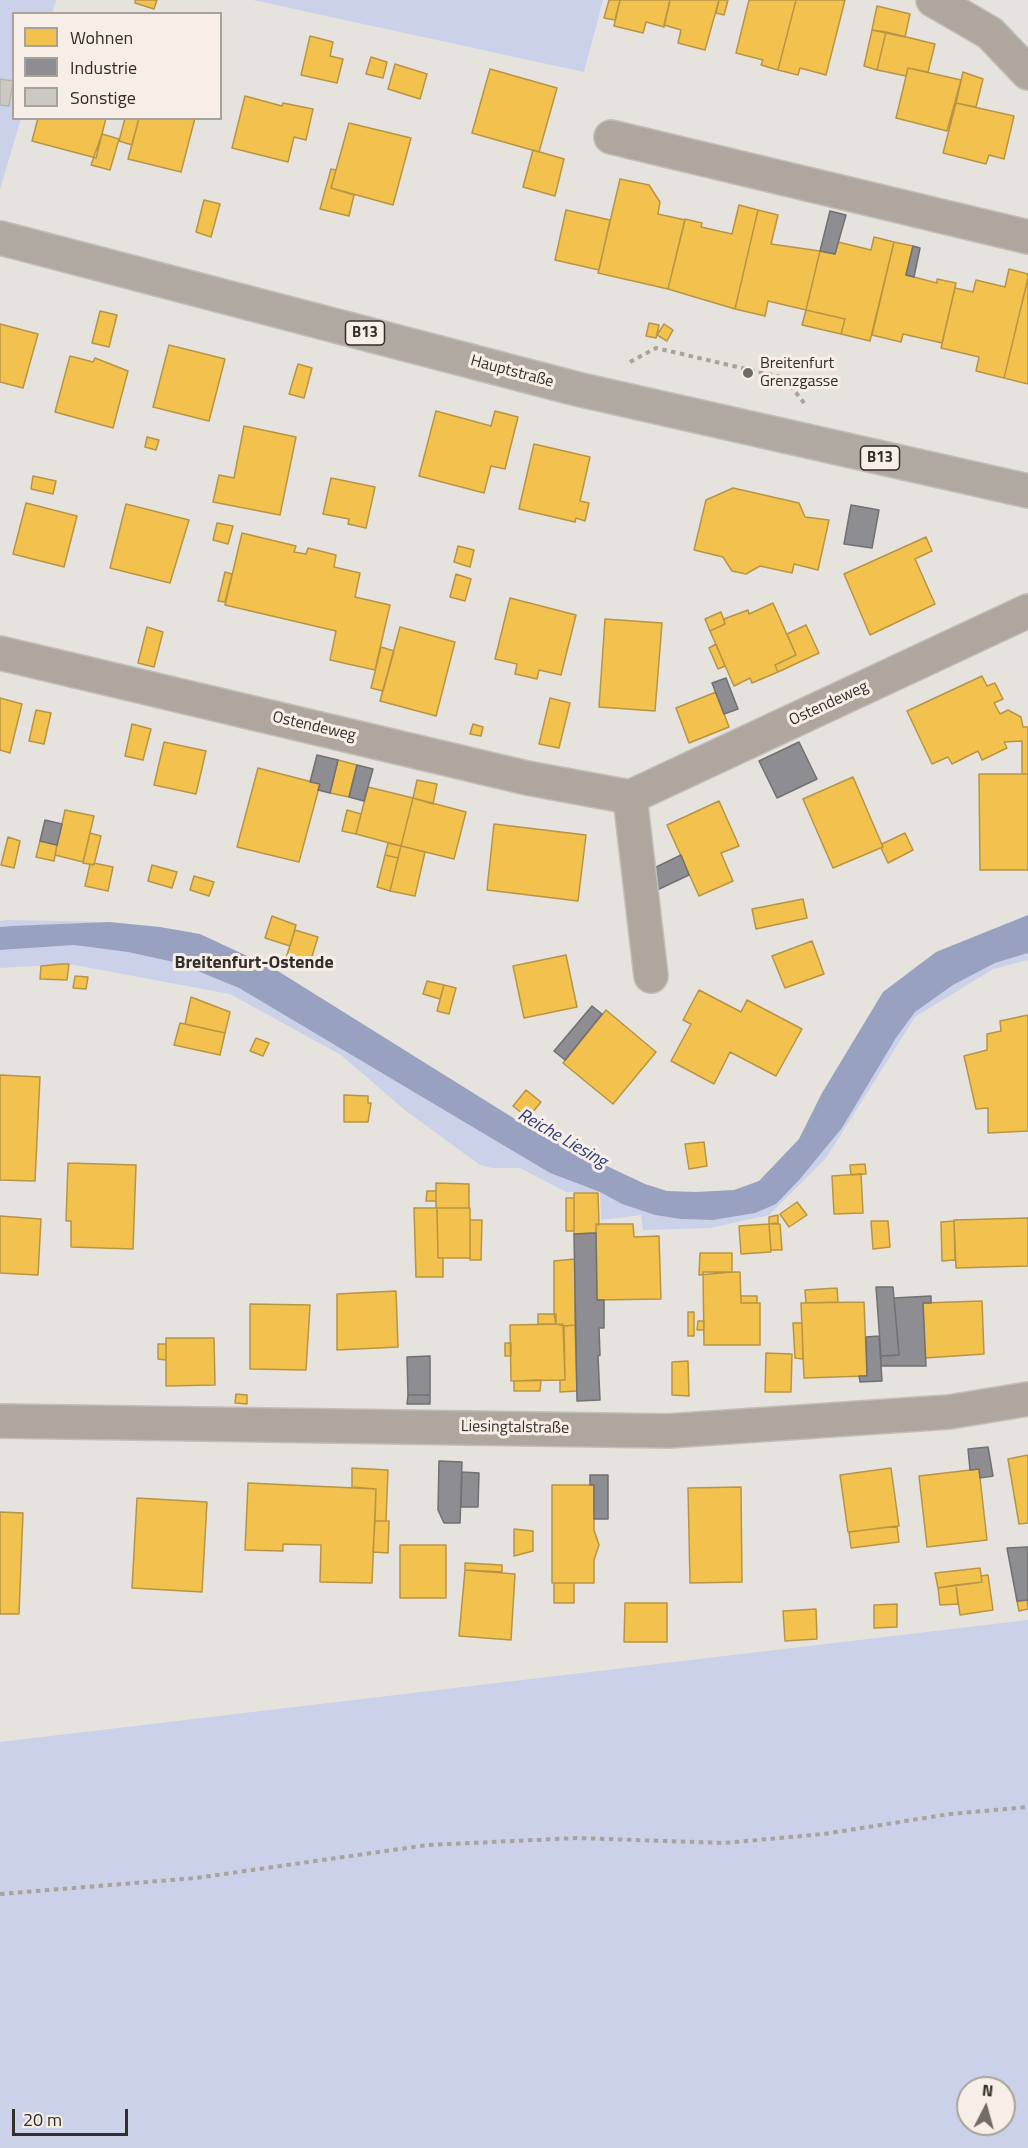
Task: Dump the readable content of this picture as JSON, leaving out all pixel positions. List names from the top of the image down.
{
  "streets": {
    "main road": ["B13", "Hauptstraße"],
    "street": ["Ostendeweg", "Liesingtalstraße"]
  },
  "districts": ["Breitenfurt-Ostende"],
  "water": ["Reiche Liesing"],
  "places": ["Breitenfurt Grenzgasse"],
  "legend": ["Wohnen", "Industrie", "Sonstige"],
  "scale_bar": "20 m",
  "north": "top"
}
